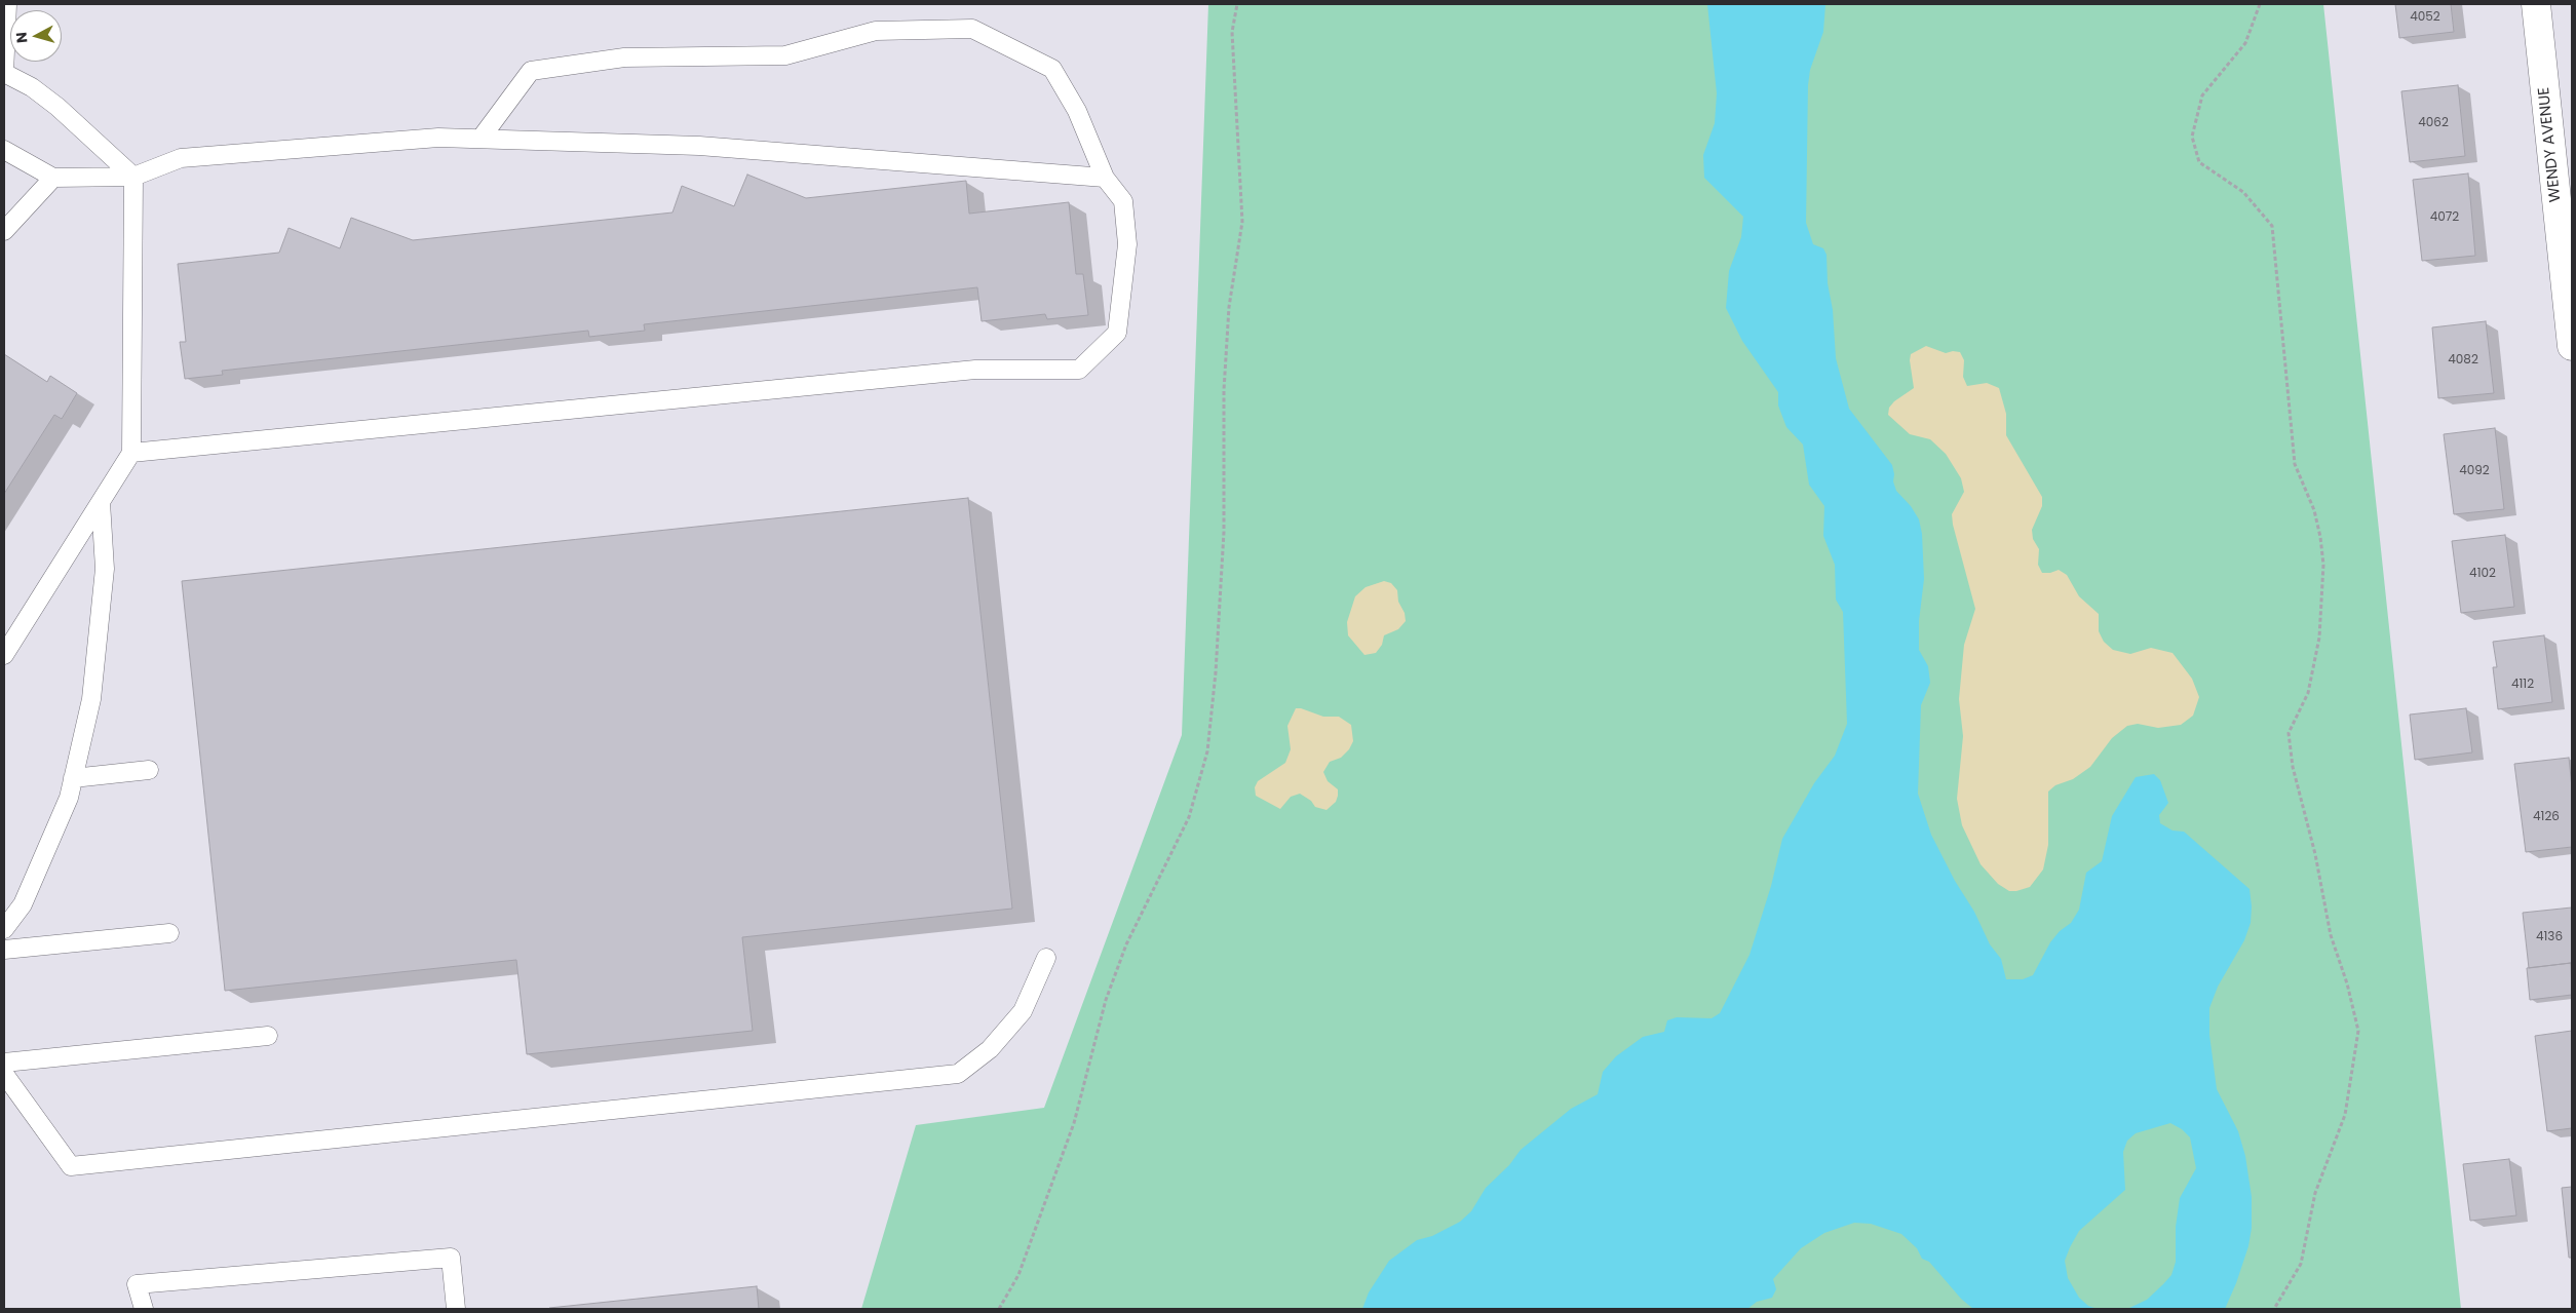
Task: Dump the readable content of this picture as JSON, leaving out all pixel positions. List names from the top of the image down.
{
  "streets": {
    "street": ["WENDY AVENUE"]
  },
  "house_numbers": [
    "4052",
    "4062",
    "4072",
    "4082",
    "4092",
    "4102",
    "4112",
    "4126",
    "4136"
  ],
  "north": "left"
}
